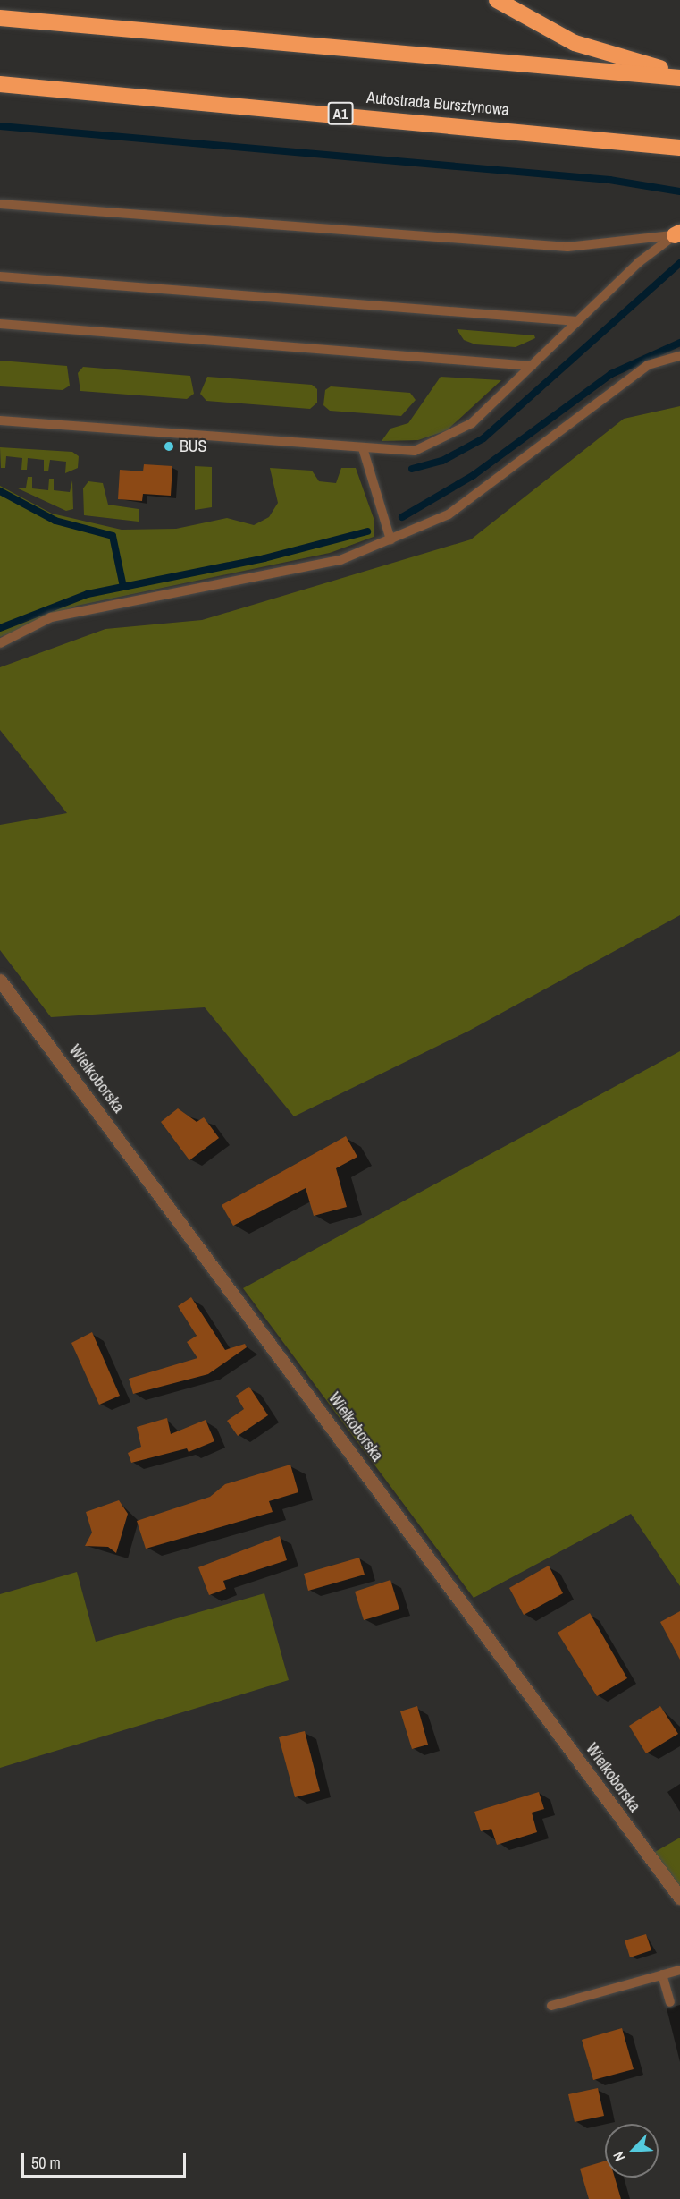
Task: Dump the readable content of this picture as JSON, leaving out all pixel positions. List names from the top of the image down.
{
  "streets": {
    "highway": ["Autostrada Bursztynowa", "A1"],
    "street": ["Wielkoborska"]
  },
  "places": ["BUS"],
  "scale_bar": "50 m",
  "north": "bottom left"
}
